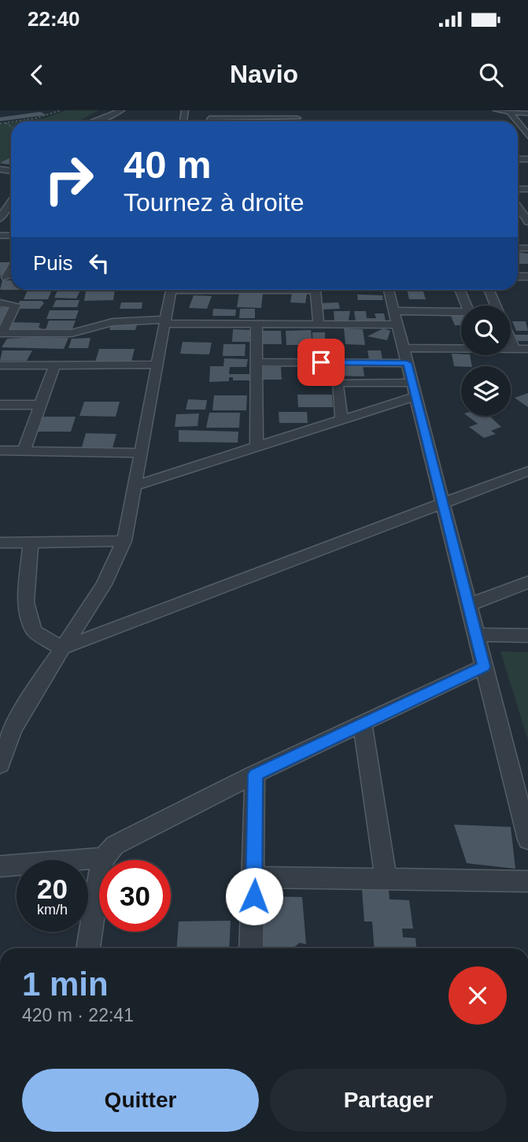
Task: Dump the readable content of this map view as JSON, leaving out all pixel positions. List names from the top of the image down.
{
  "page": {
    "status": "22:40",
    "header": "Navio",
    "turn": ["40 m", "Tournez à droite"],
    "then": "Puis",
    "speed": "20 km/h",
    "limit": "30",
    "heading": ["1 min", "420 m · 22:41"],
    "buttons": ["Quitter", "Partager"]
  }
}
